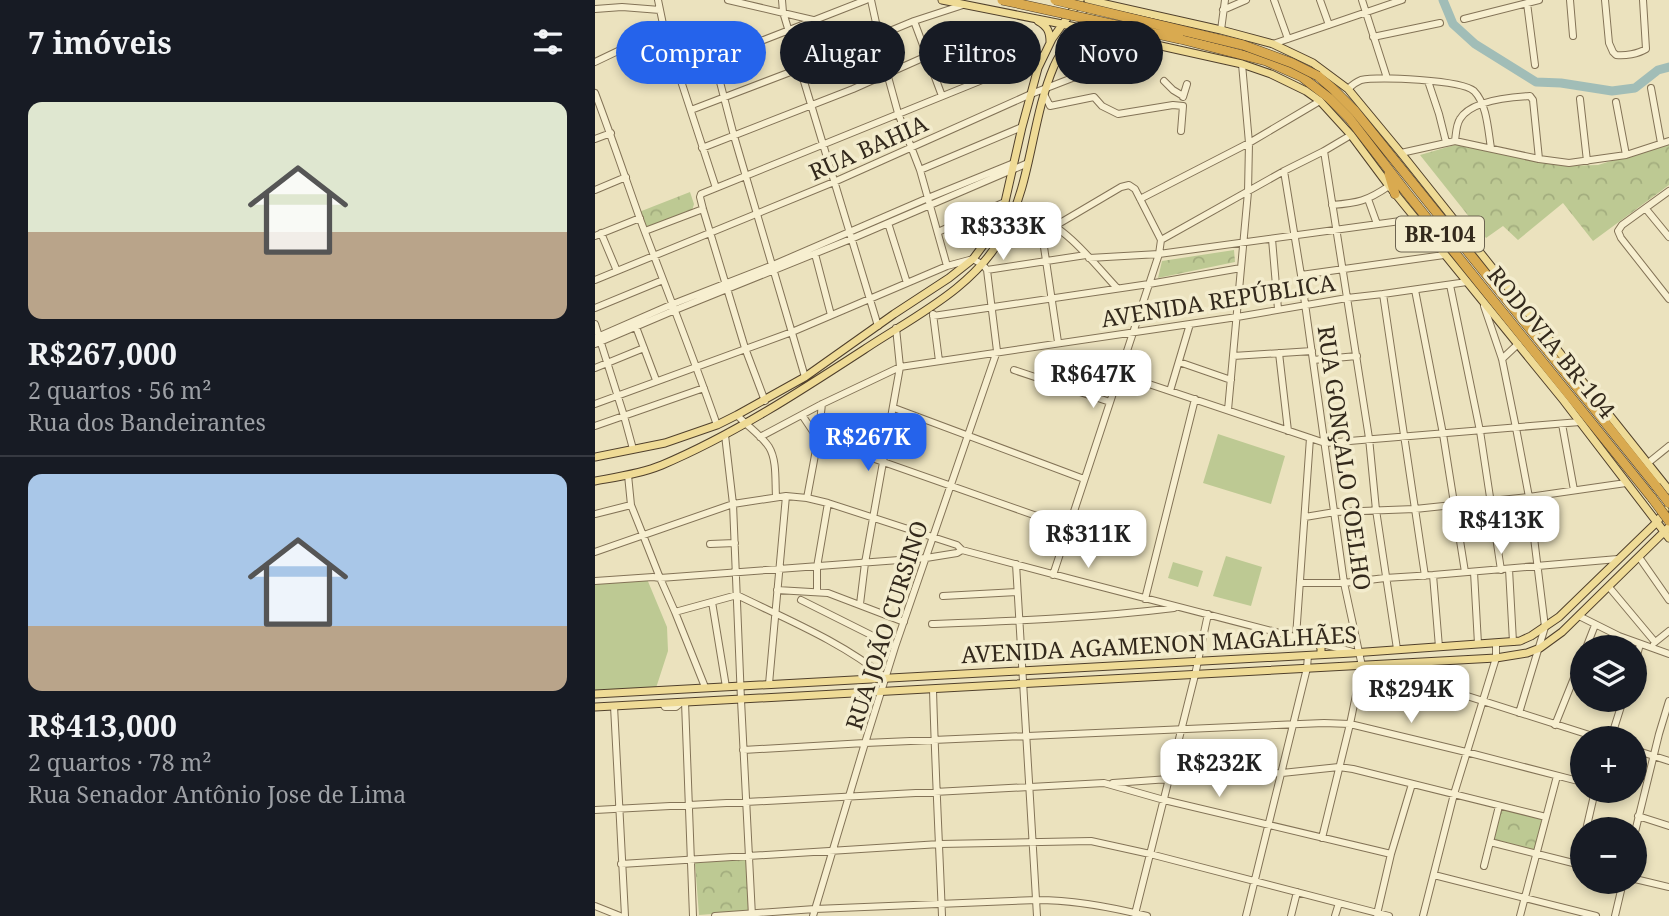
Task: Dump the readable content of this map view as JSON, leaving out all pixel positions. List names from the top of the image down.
{
  "streets": {
    "highway": ["BR-104", "RODOVIA BR-104"],
    "main road": ["AVENIDA AGAMENON MAGALHÃES"],
    "street": [
      "RUA BAHIA",
      "AVENIDA REPÚBLICA",
      "RUA GONÇALO COELHO",
      "RUA JOÃO CURSINO"
    ]
  },
  "crossings": [
    ["AVENIDA REPÚBLICA", "RUA GONÇALO COELHO"],
    ["AVENIDA REPÚBLICA", "RUA JOÃO CURSINO"],
    ["RODOVIA BR-104", "AVENIDA AGAMENON MAGALHÃES"],
    ["RUA GONÇALO COELHO", "AVENIDA AGAMENON MAGALHÃES"],
    ["RUA JOÃO CURSINO", "AVENIDA AGAMENON MAGALHÃES"]
  ],
  "page": {
    "heading": "7 imóveis",
    "chip": [
      "Comprar",
      "Alugar",
      "Filtros",
      "Novo"
    ],
    "list": [
      {
        "name": "R$267,000",
        "note": "2 quartos · 56 m² · Rua dos Bandeirantes"
      },
      {
        "name": "R$413,000",
        "note": "2 quartos · 78 m² · Rua Senador Antônio Jose de Lima"
      }
    ],
    "price": [
      "R$333K",
      "R$647K",
      "R$267K",
      "R$413K",
      "R$311K",
      "R$294K",
      "R$232K"
    ],
    "map_buttons": ["+", "−"]
  }
}
